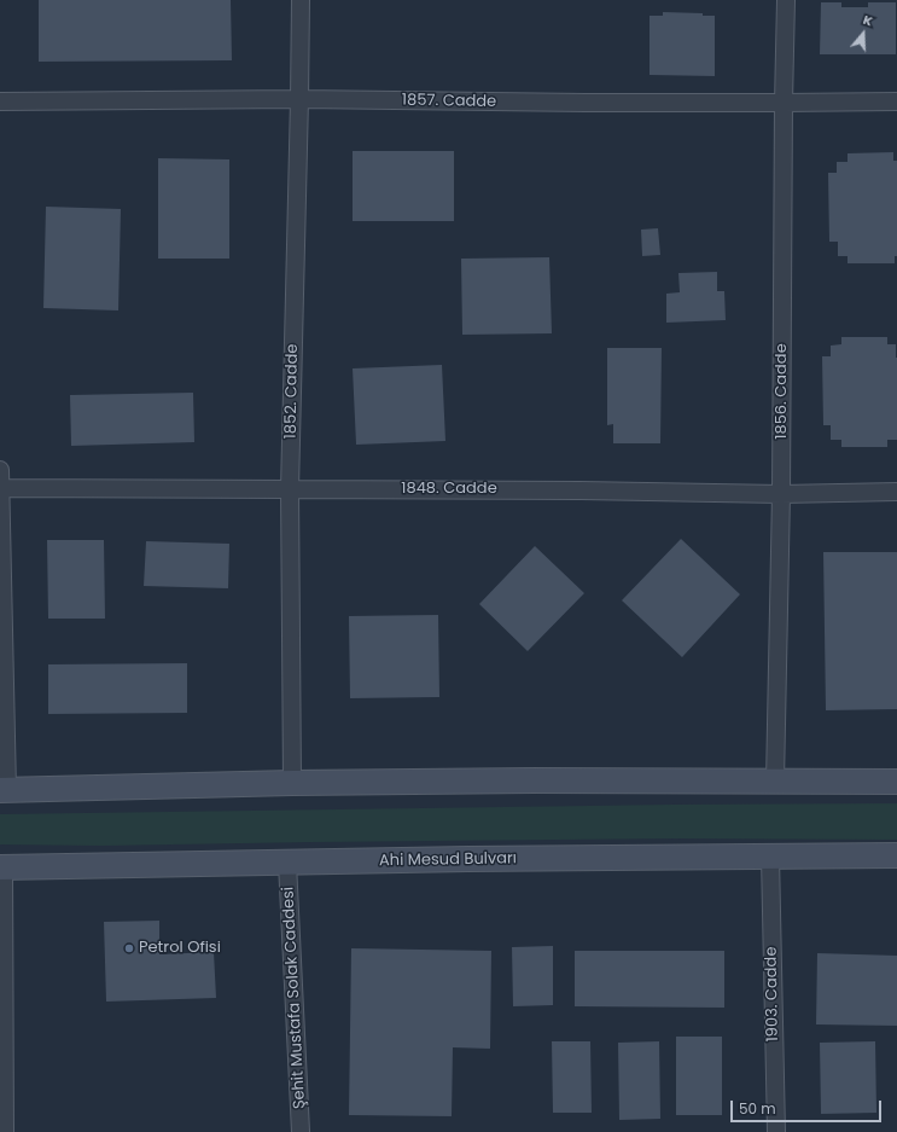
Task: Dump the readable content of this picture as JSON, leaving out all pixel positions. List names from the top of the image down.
{
  "streets": {
    "main road": ["Ahi Mesud Bulvarı"],
    "street": [
      "1857. Cadde",
      "1852. Cadde",
      "1856. Cadde",
      "1848. Cadde",
      "1903. Cadde",
      "Şehit Mustafa Solak Caddesi"
    ]
  },
  "crossings": [
    ["1857. Cadde", "1852. Cadde"],
    ["1857. Cadde", "1856. Cadde"],
    ["1852. Cadde", "1848. Cadde"],
    ["1856. Cadde", "1848. Cadde"],
    ["Ahi Mesud Bulvarı", "1903. Cadde"],
    ["Ahi Mesud Bulvarı", "Şehit Mustafa Solak Caddesi"]
  ],
  "places": ["Petrol Ofisi"],
  "scale_bar": "50 m",
  "north": "top"
}
